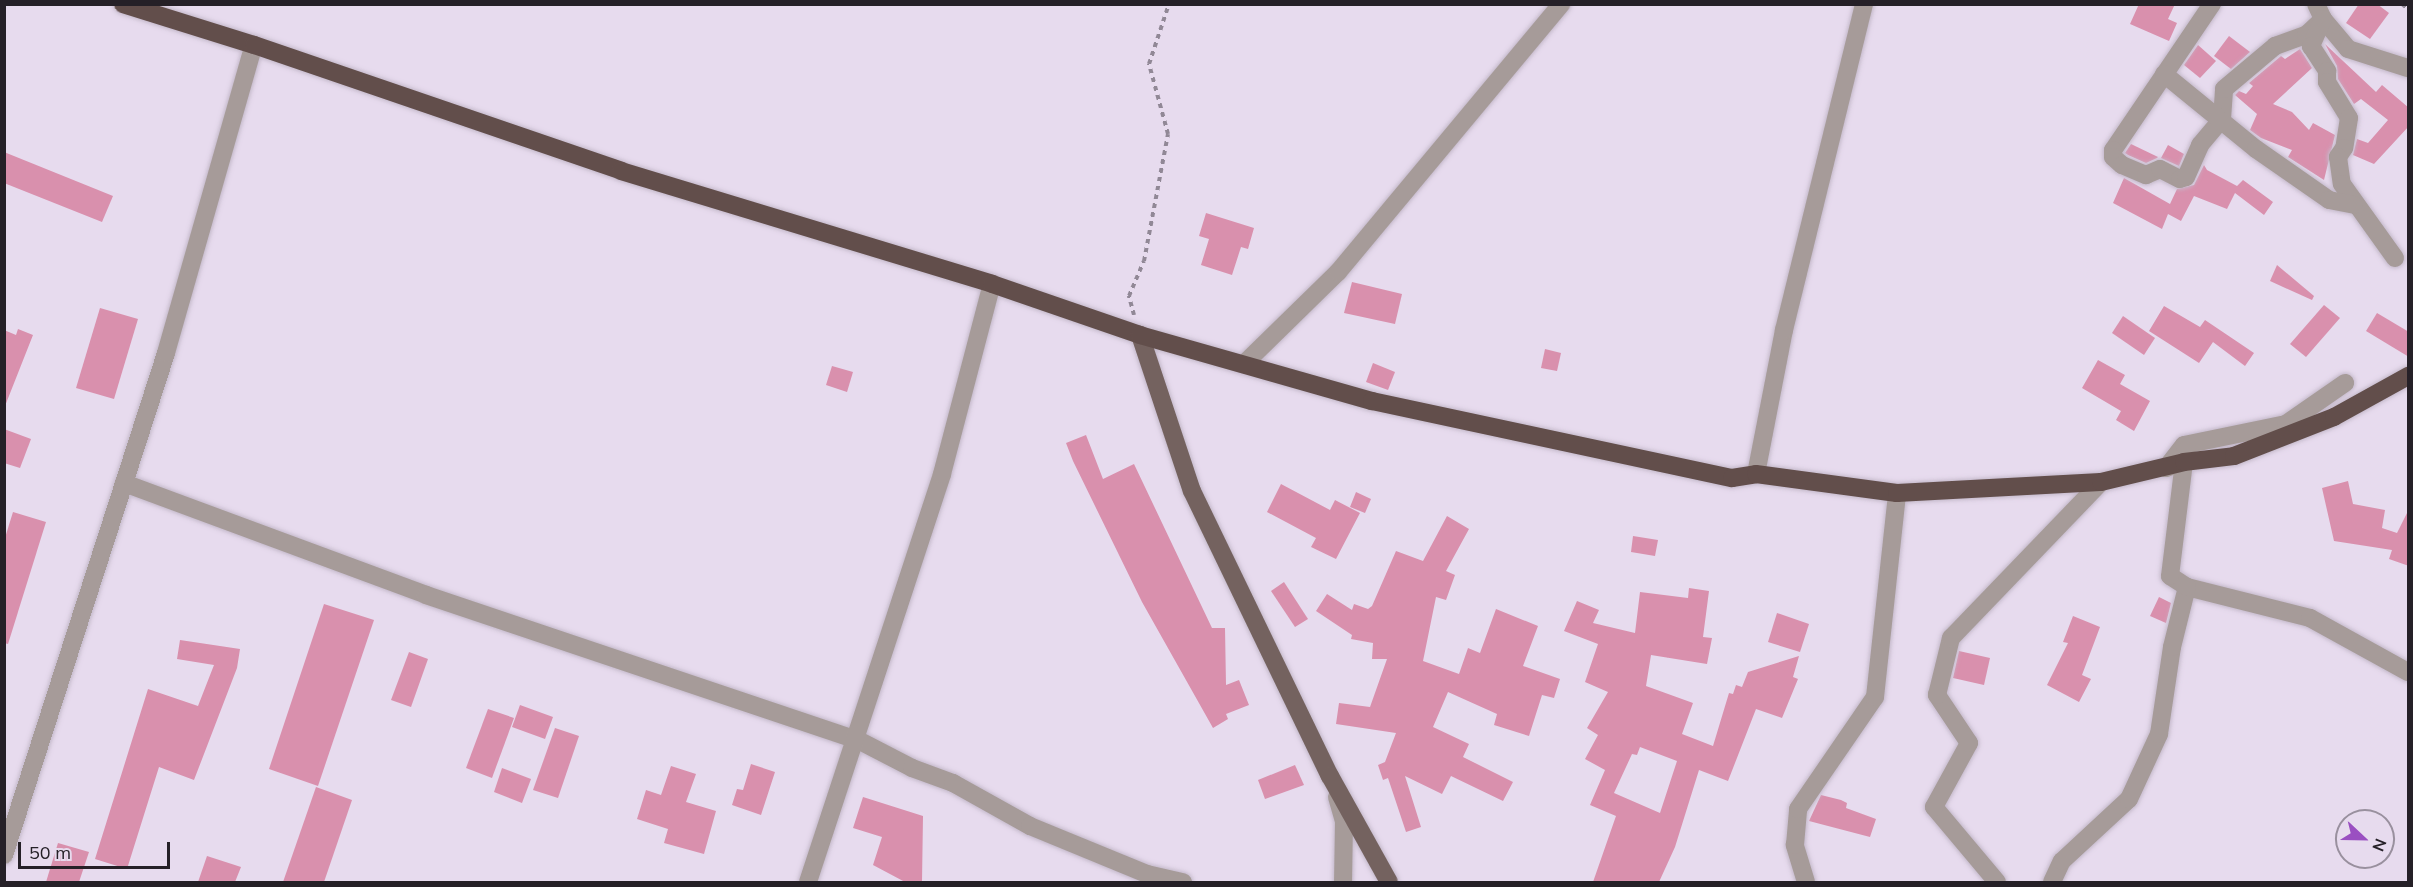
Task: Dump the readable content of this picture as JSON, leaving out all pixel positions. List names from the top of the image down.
{
  "scale_bar": "50 m",
  "north": "right"
}
